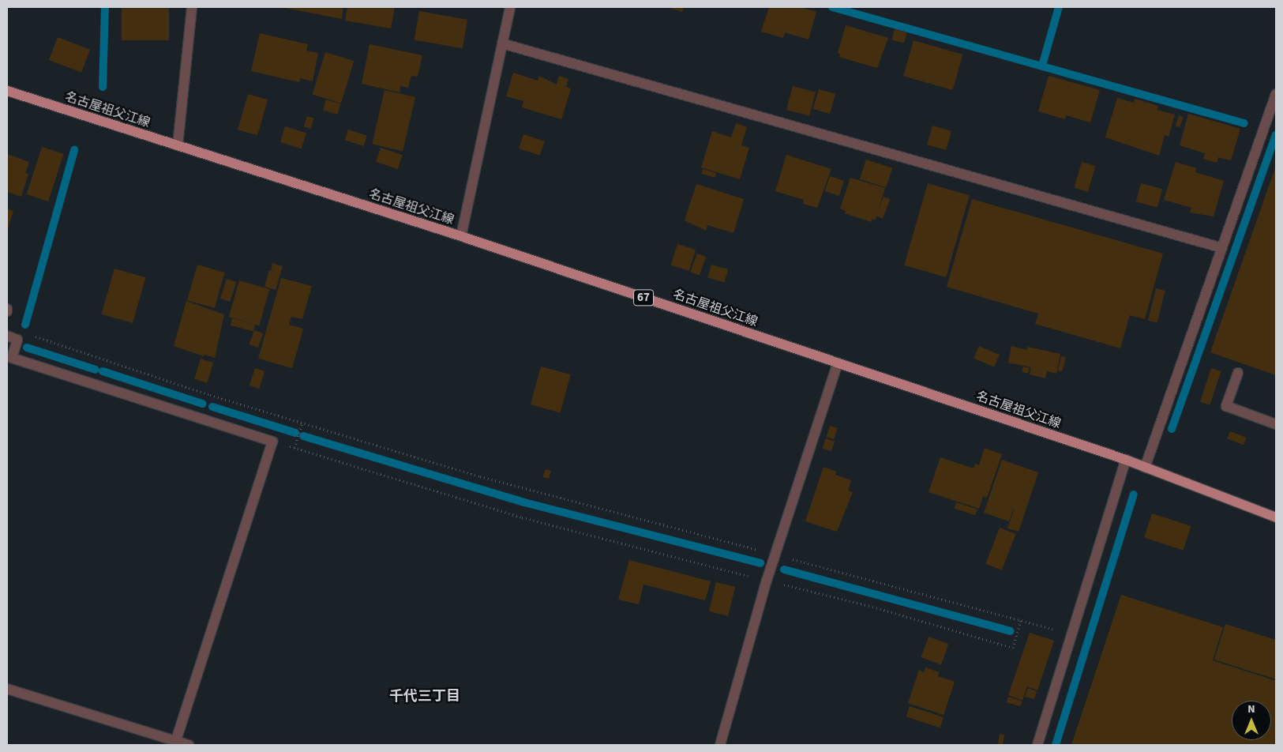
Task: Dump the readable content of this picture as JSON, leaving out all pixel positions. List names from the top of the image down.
{
  "streets": {
    "main road": ["名古屋祖父江線", "67"]
  },
  "districts": ["千代三丁目"],
  "north": "top"
}
